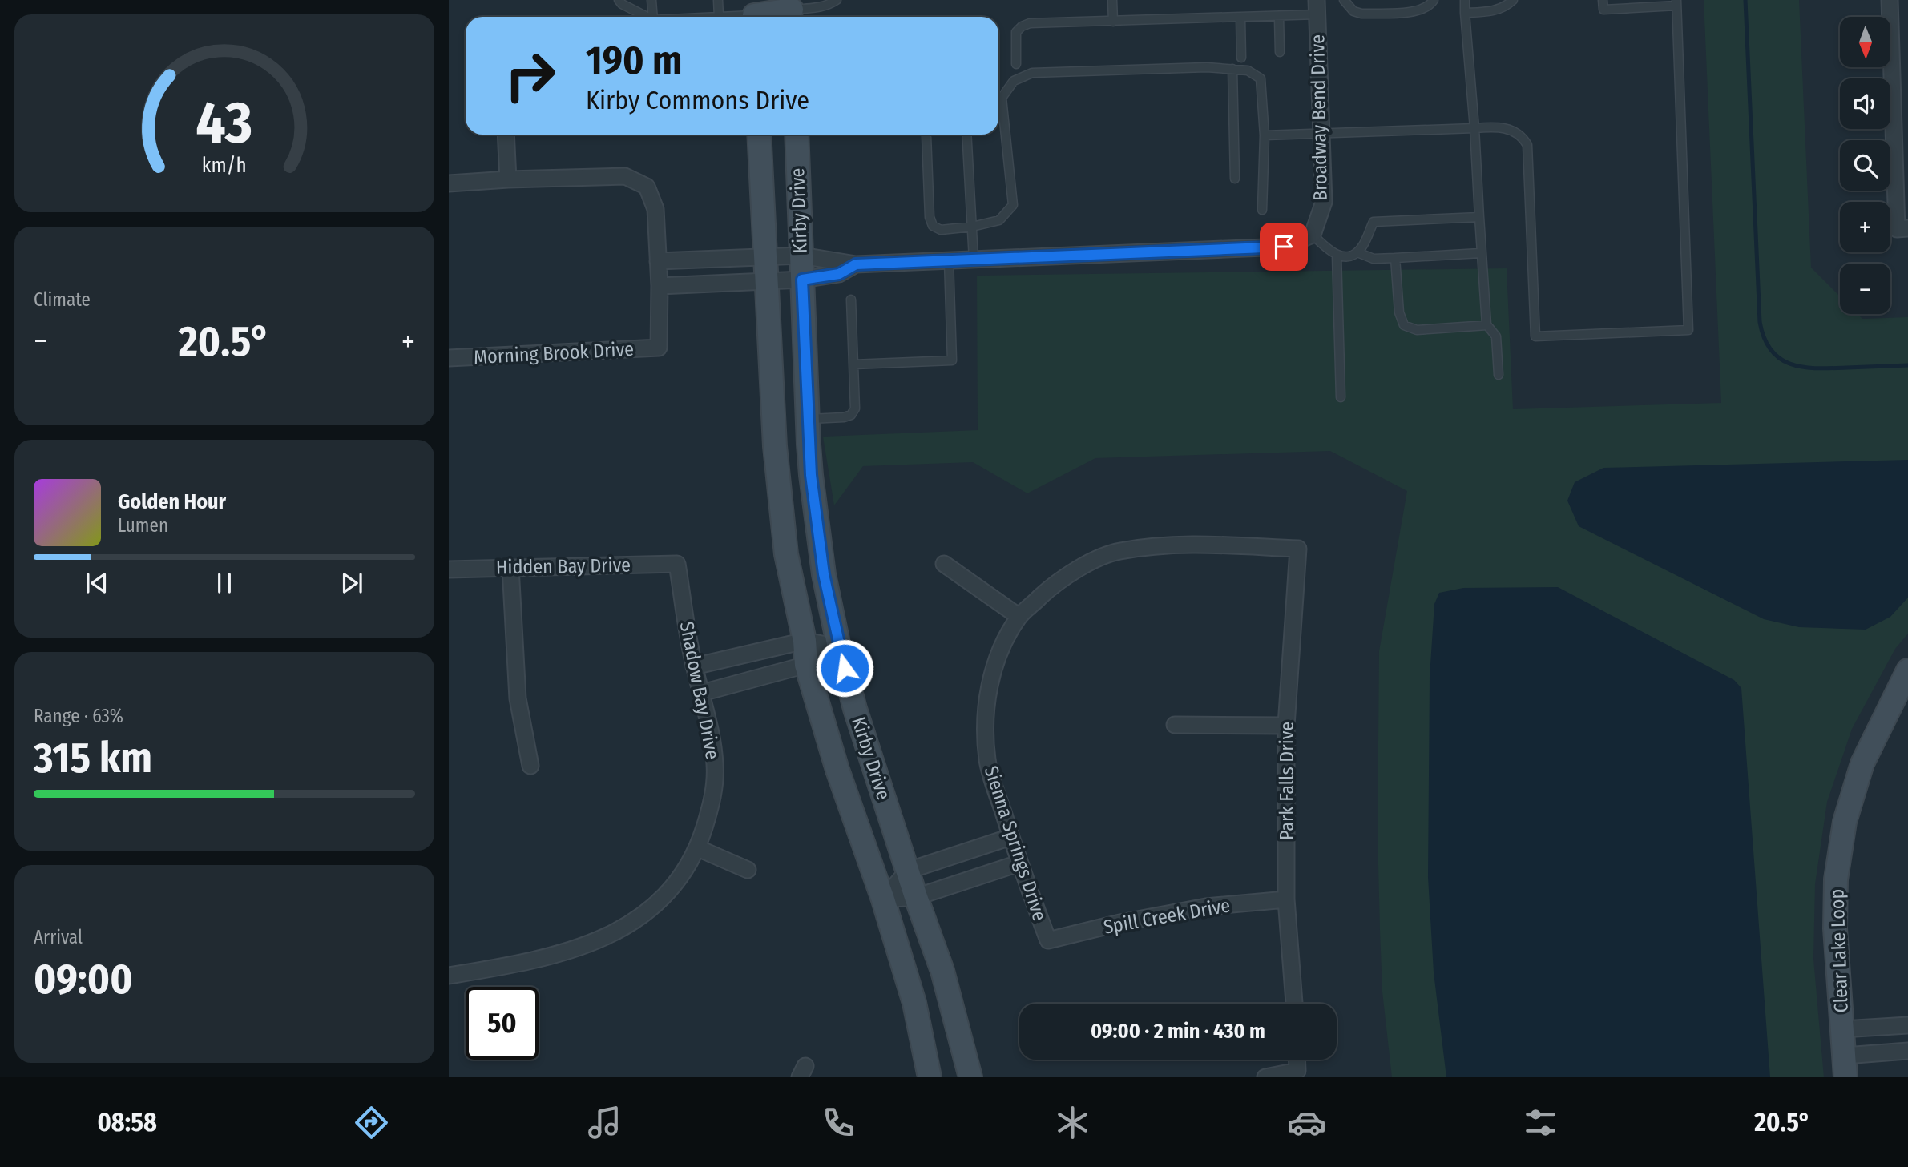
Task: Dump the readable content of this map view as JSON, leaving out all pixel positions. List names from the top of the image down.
{
  "streets": {
    "main road": ["Kirby Drive", "Clear Lake Loop"],
    "street": [
      "Broadway Bend Drive",
      "Morning Brook Drive",
      "Hidden Bay Drive",
      "Shadow Bay Drive",
      "Park Falls Drive",
      "Sienna Springs Drive",
      "Spill Creek Drive"
    ]
  },
  "crossings": [
    ["Hidden Bay Drive", "Shadow Bay Drive"],
    ["Park Falls Drive", "Sienna Springs Drive"],
    ["Park Falls Drive", "Spill Creek Drive"],
    ["Sienna Springs Drive", "Spill Creek Drive"]
  ],
  "north": "bottom",
  "page": {
    "map_buttons": ["+", "−"],
    "turn": ["190 m", "Kirby Commons Drive"],
    "tile": [
      "Climate",
      ["Range · 63%", "315 km"],
      ["Arrival", "09:00"]
    ],
    "heat": ["−", "20.5°", "+"],
    "song": ["Golden Hour", "Lumen"],
    "limit": "50",
    "trip": "09:00 · 2 min · 430 m",
    "tabs": ["08:58", "20.5°"],
    "gauge": ["43", "km/h"]
  }
}
